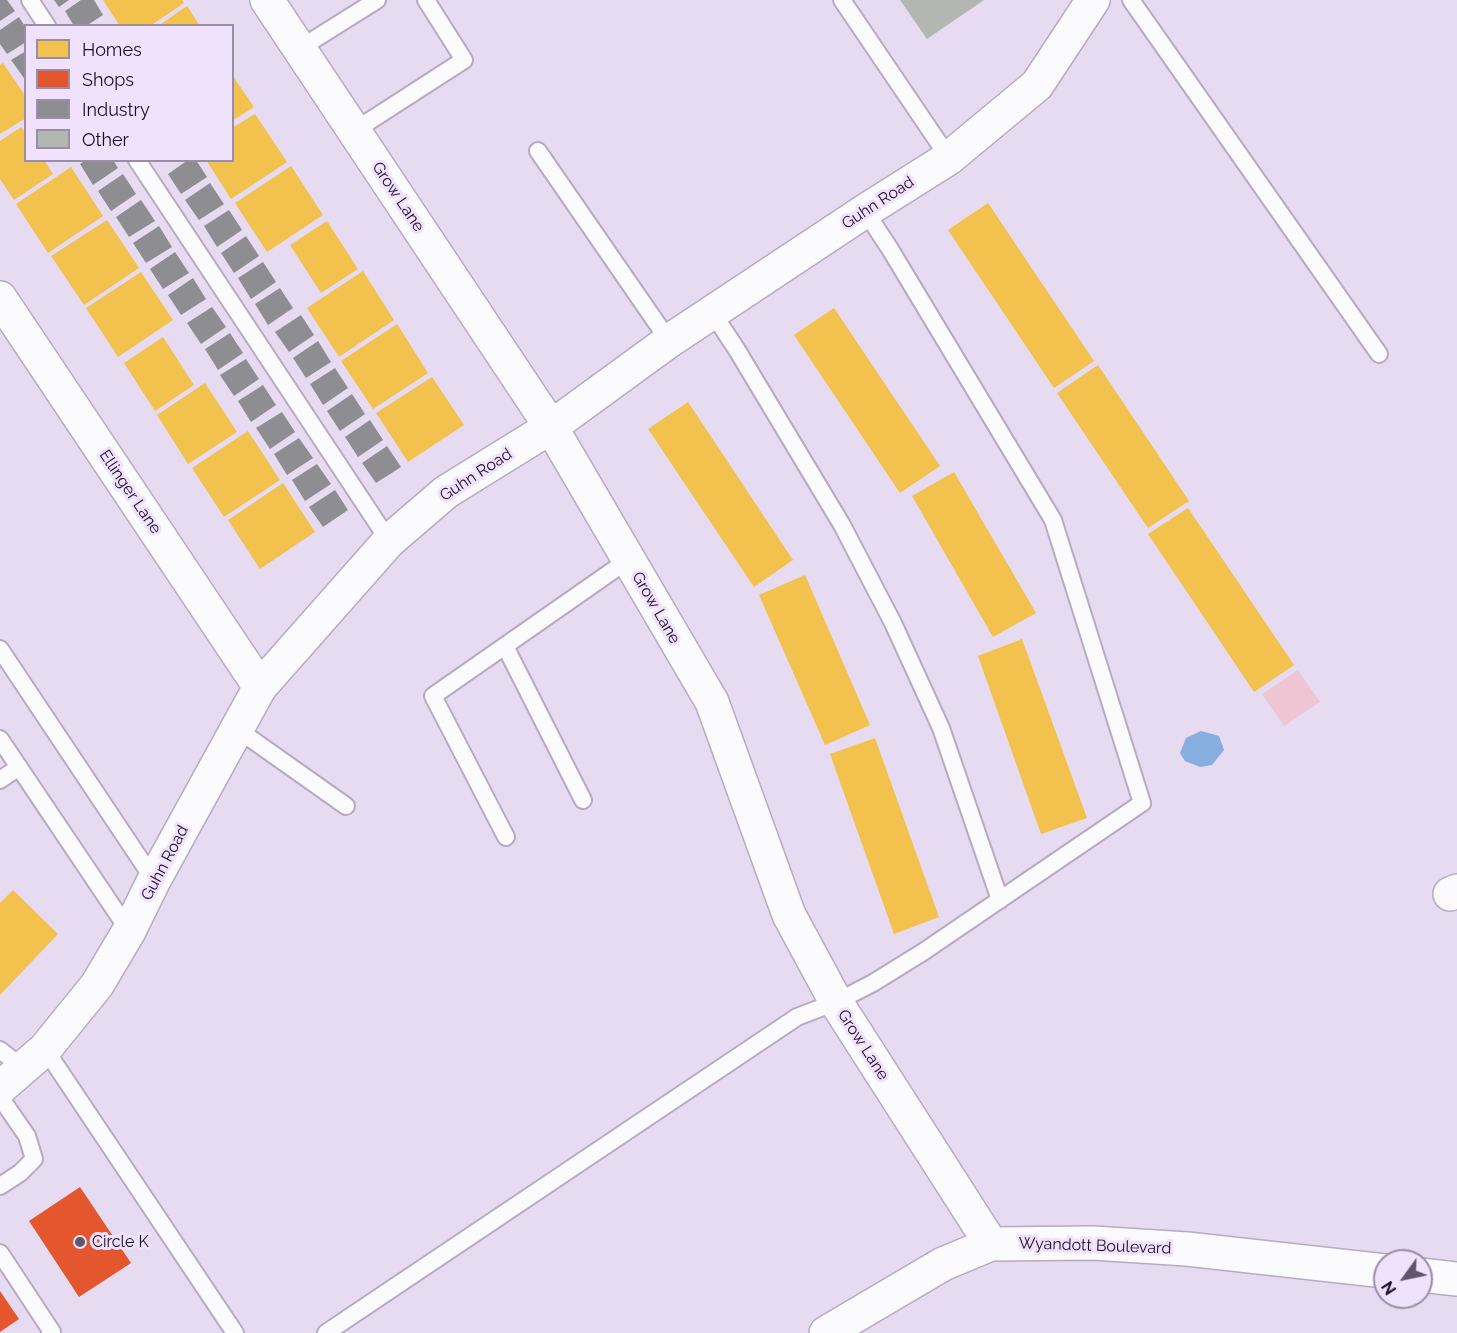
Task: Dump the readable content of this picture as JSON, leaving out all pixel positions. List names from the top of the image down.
{
  "streets": {
    "street": [
      "Grow Lane",
      "Guhn Road",
      "Ellinger Lane",
      "Wyandott Boulevard"
    ]
  },
  "crossings": [
    ["Grow Lane", "Guhn Road"],
    ["Grow Lane", "Wyandott Boulevard"],
    ["Guhn Road", "Ellinger Lane"]
  ],
  "places": ["Circle K"],
  "legend": [
    "Homes",
    "Shops",
    "Industry",
    "Other"
  ],
  "north": "bottom left"
}
